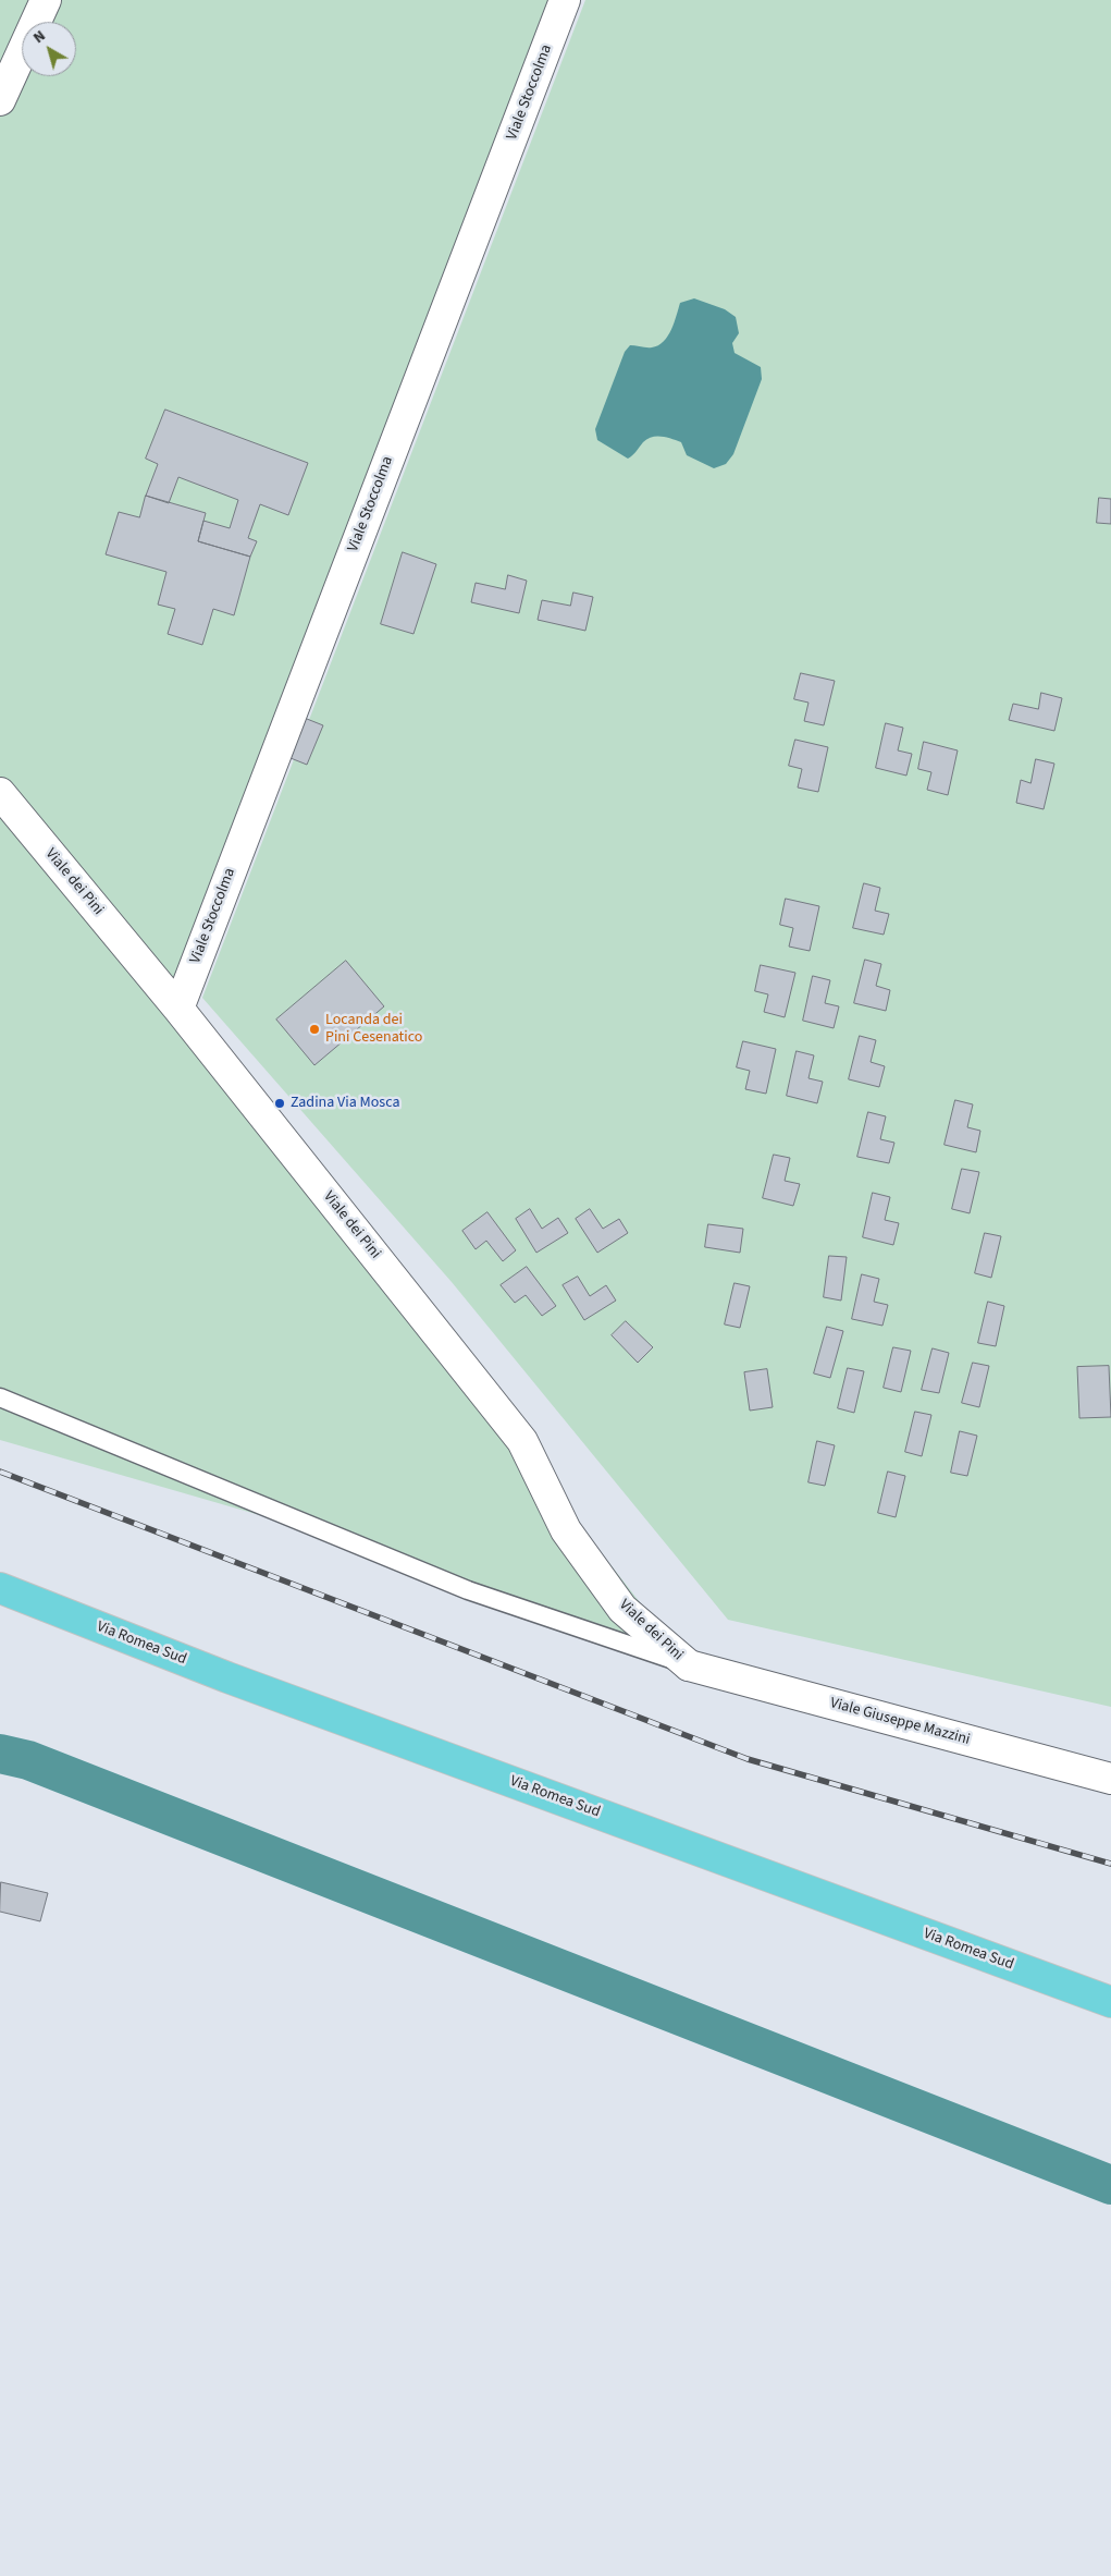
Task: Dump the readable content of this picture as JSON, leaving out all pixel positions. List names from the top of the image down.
{
  "streets": {
    "main road": ["Via Romea Sud"],
    "street": ["Viale Stoccolma", "Viale dei Pini", "Viale Giuseppe Mazzini"]
  },
  "crossings": [
    ["Viale Stoccolma", "Viale dei Pini"],
    ["Viale dei Pini", "Viale Giuseppe Mazzini"]
  ],
  "places": ["Locanda dei Pini Cesenatico", "Zadina Via Mosca"],
  "north": "top left"
}
